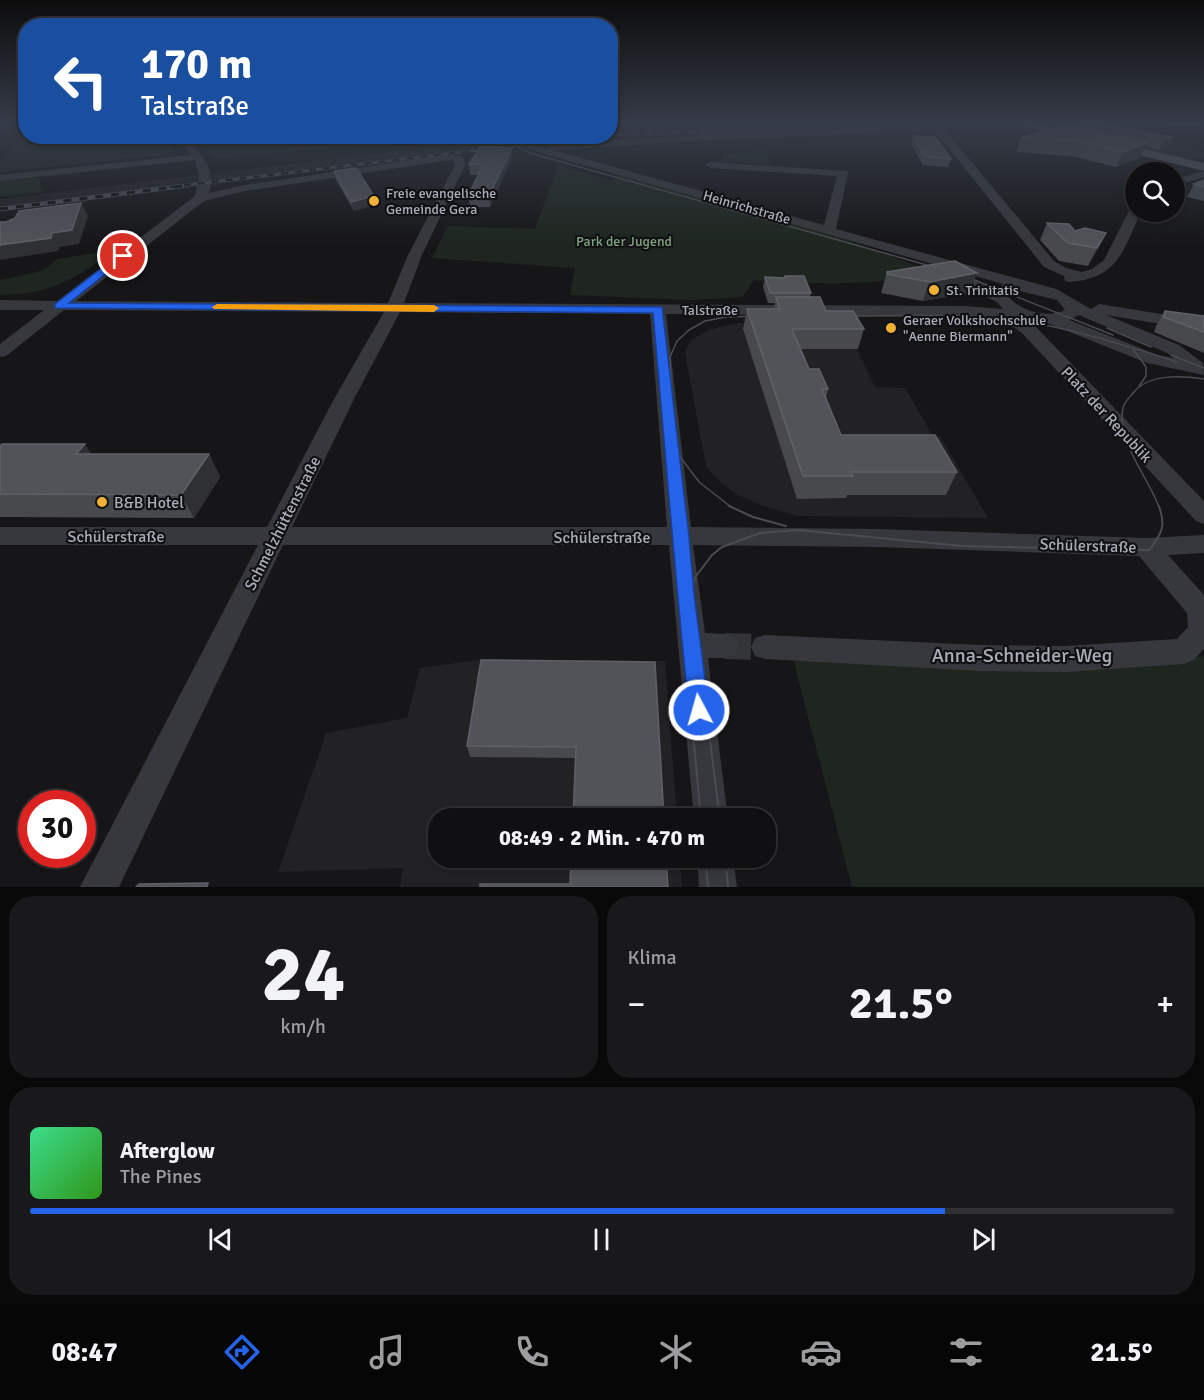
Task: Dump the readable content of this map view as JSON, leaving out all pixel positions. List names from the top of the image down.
{
  "streets": {
    "street": [
      "Heinrichstraße",
      "Talstraße",
      "Platz der Republik",
      "Schmelzhüttenstraße",
      "Schülerstraße",
      "Anna-Schneider-Weg"
    ]
  },
  "crossings": [
    ["Heinrichstraße", "Talstraße"],
    ["Heinrichstraße", "Platz der Republik"],
    ["Talstraße", "Platz der Republik"],
    ["Talstraße", "Schmelzhüttenstraße"],
    ["Schmelzhüttenstraße", "Schülerstraße"],
    ["Schülerstraße", "Anna-Schneider-Weg"]
  ],
  "parks": ["Park der Jugend"],
  "places": [
    "Freie evangelische Gemeinde Gera",
    "St. Trinitatis",
    "Geraer Volkshochschule \"Aenne Biermann\"",
    "B&B Hotel"
  ],
  "page": {
    "turn": ["170 m", "Talstraße"],
    "limit": "30",
    "trip": "08:49 · 2 Min. · 470 m",
    "tile": [
      ["24", "km/h"],
      "Klima"
    ],
    "heat": ["−", "21.5°", "+"],
    "song": ["Afterglow", "The Pines"],
    "tabs": ["08:47", "21.5°"]
  }
}
